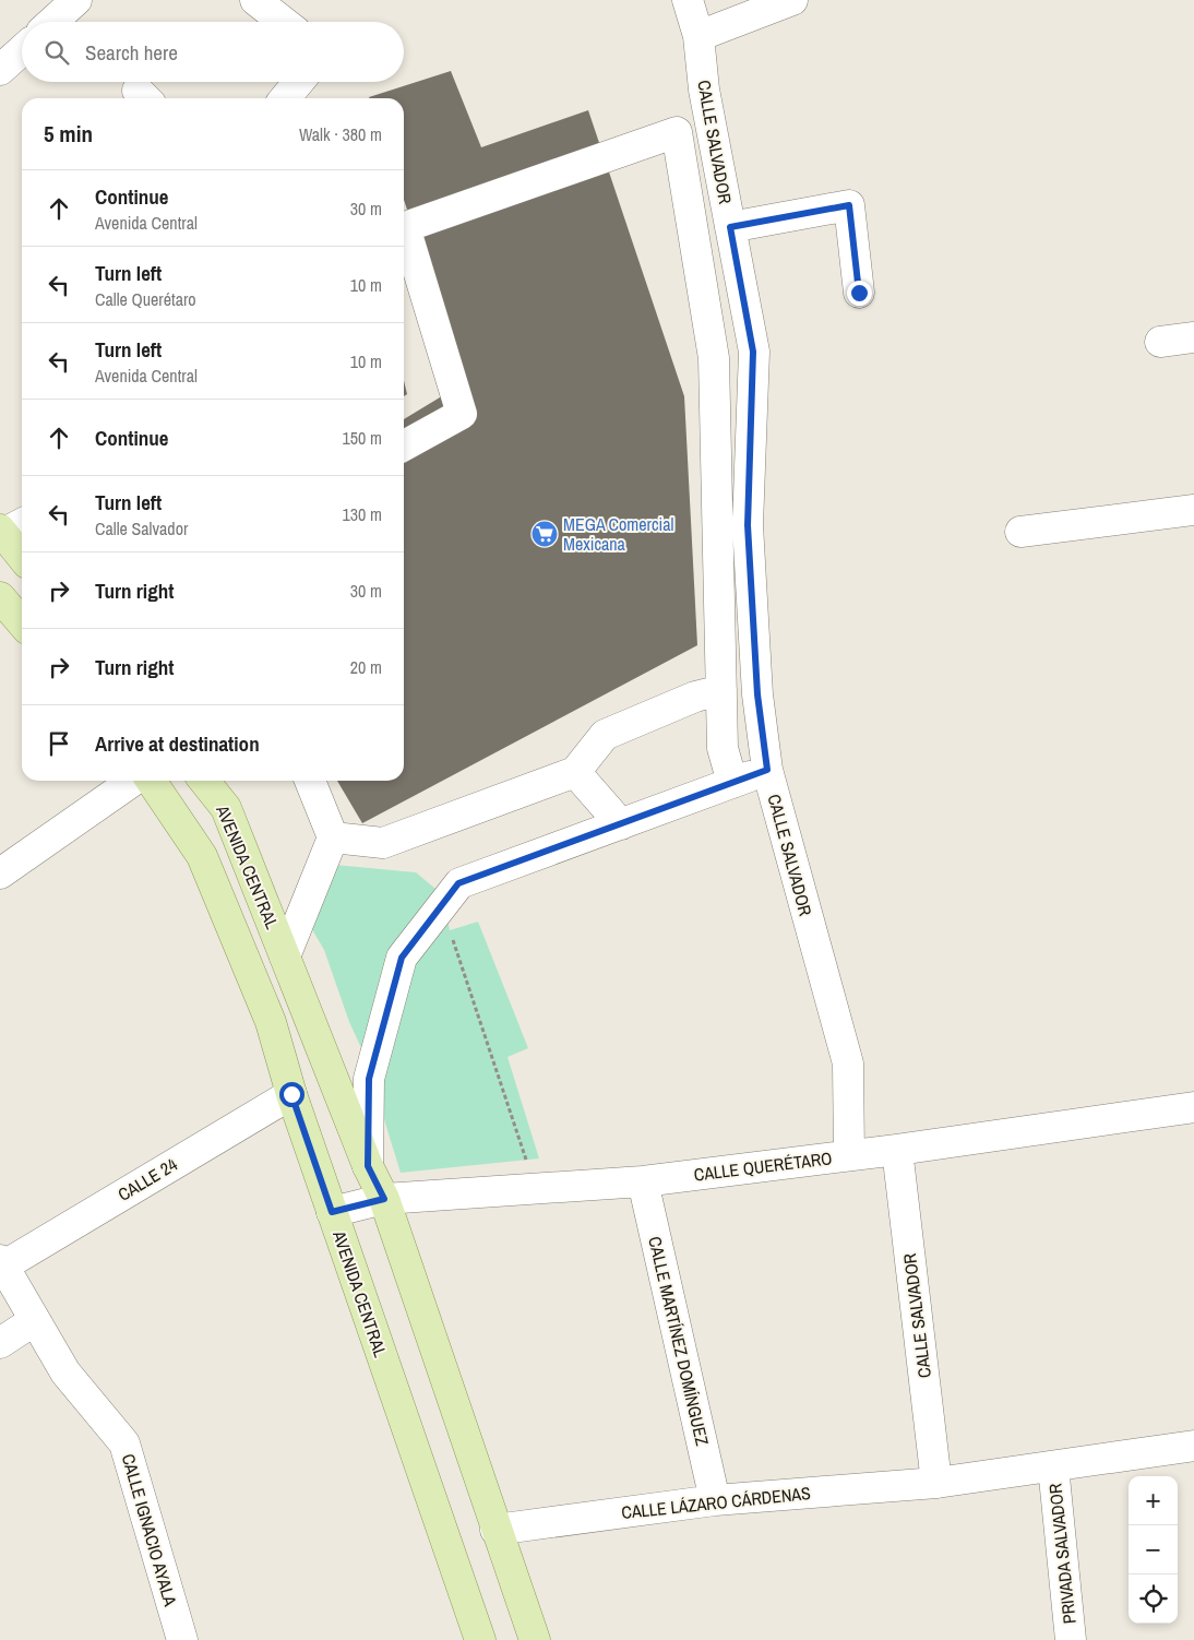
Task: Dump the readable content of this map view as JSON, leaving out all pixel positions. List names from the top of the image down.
{
  "streets": {
    "main road": ["AVENIDA CENTRAL"],
    "street": [
      "CALLE SALVADOR",
      "CALLE QUERÉTARO",
      "CALLE 24",
      "CALLE MARTÍNEZ DOMÍNGUEZ",
      "CALLE LÁZARO CÁRDENAS",
      "CALLE IGNACIO AYALA",
      "PRIVADA SALVADOR"
    ]
  },
  "crossings": [
    ["CALLE SALVADOR", "CALLE QUERÉTARO"],
    ["CALLE SALVADOR", "CALLE LÁZARO CÁRDENAS"],
    ["AVENIDA CENTRAL", "CALLE QUERÉTARO"],
    ["AVENIDA CENTRAL", "CALLE 24"],
    ["AVENIDA CENTRAL", "CALLE LÁZARO CÁRDENAS"],
    ["CALLE QUERÉTARO", "CALLE MARTÍNEZ DOMÍNGUEZ"],
    ["CALLE 24", "CALLE IGNACIO AYALA"],
    ["CALLE MARTÍNEZ DOMÍNGUEZ", "CALLE LÁZARO CÁRDENAS"],
    ["CALLE LÁZARO CÁRDENAS", "PRIVADA SALVADOR"]
  ],
  "places": {
    "supermarket": ["MEGA Comercial Mexicana"]
  },
  "page": {
    "search": "Search here",
    "heading": ["5 min", "Walk · 380 m"],
    "list": [
      ["Continue", "Avenida Central", "30 m"],
      ["Turn left", "Calle Querétaro", "10 m"],
      ["Turn left", "Avenida Central", "10 m"],
      ["Continue", "150 m"],
      ["Turn left", "Calle Salvador", "130 m"],
      ["Turn right", "30 m"],
      ["Turn right", "20 m"],
      "Arrive at destination"
    ],
    "map_buttons": ["+", "−"]
  }
}
